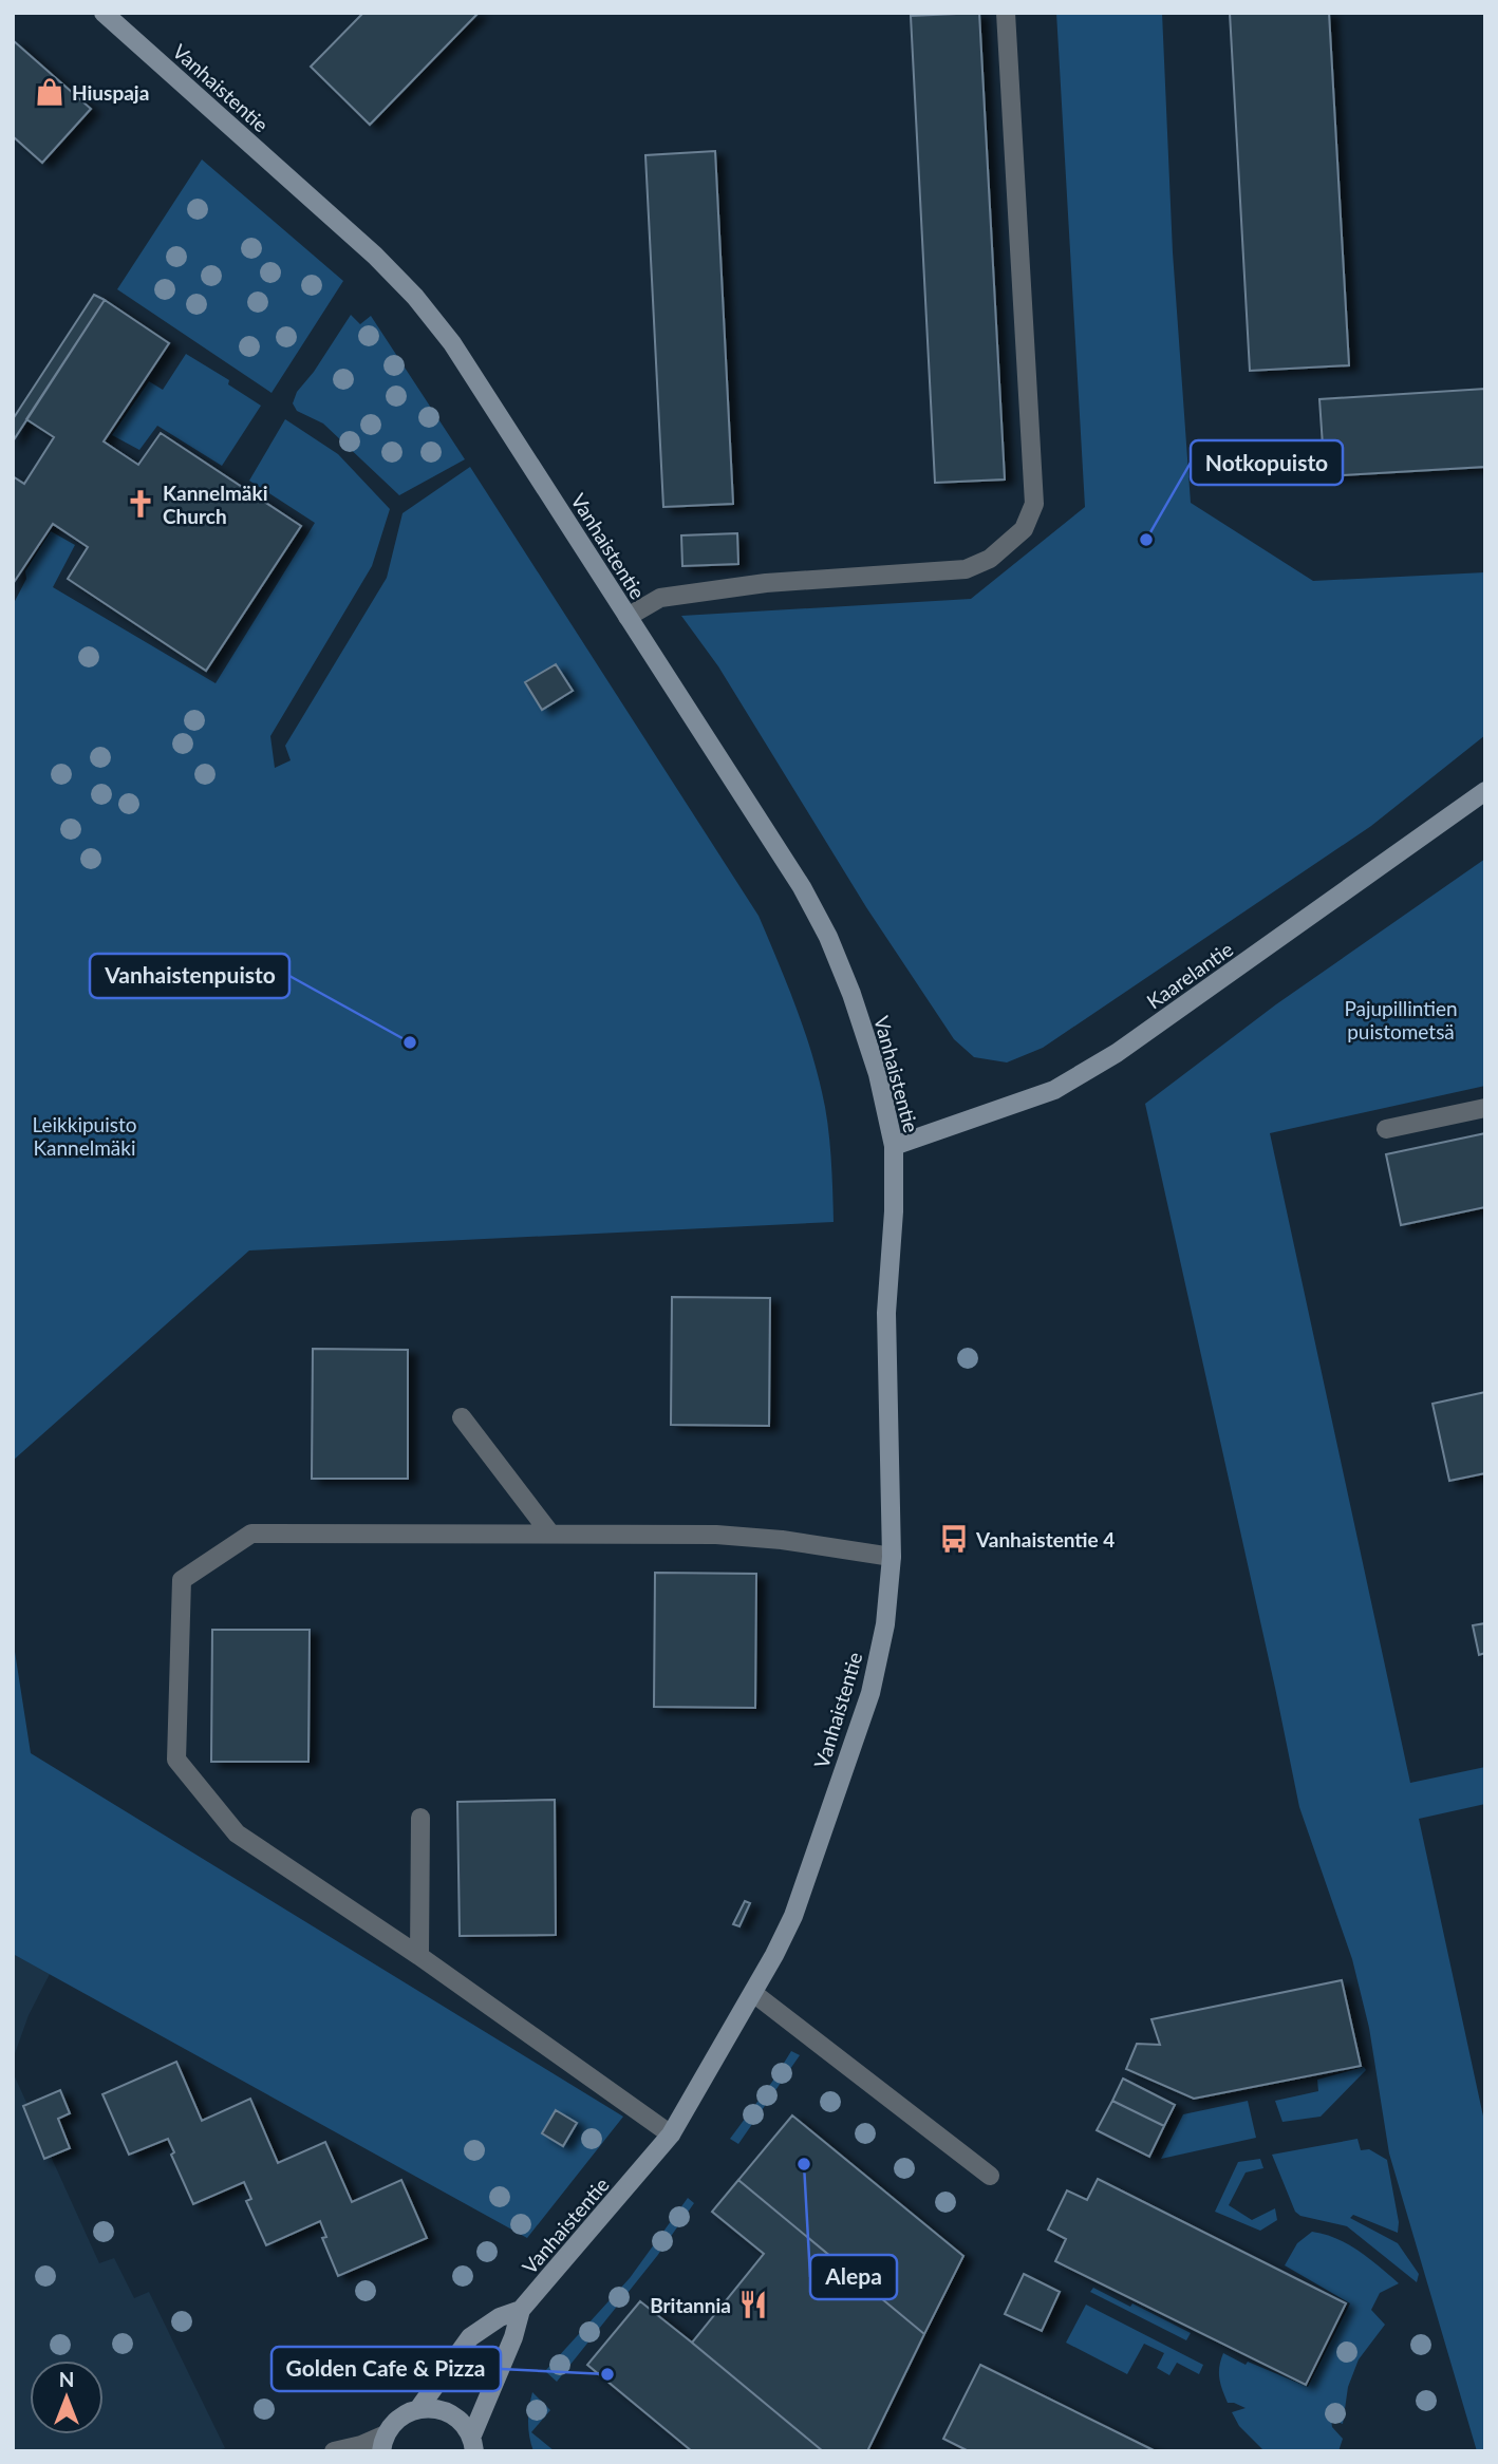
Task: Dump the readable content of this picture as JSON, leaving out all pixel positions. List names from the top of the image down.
{
  "streets": {
    "main road": ["Vanhaistentie", "Kaarelantie"]
  },
  "crossings": [
    ["Vanhaistentie", "Kaarelantie"]
  ],
  "parks": ["Pajupillintien puistometsä", "Leikkipuisto Kannelmäki"],
  "places": {
    "shop": ["Hiuspaja"],
    "church": ["Kannelmäki Church"],
    "other": [
      "Notkopuisto",
      "Vanhaistenpuisto",
      "Alepa",
      "Golden Cafe & Pizza"
    ],
    "bus stop": ["Vanhaistentie 4"],
    "restaurant": ["Britannia"]
  },
  "north": "top"
}
